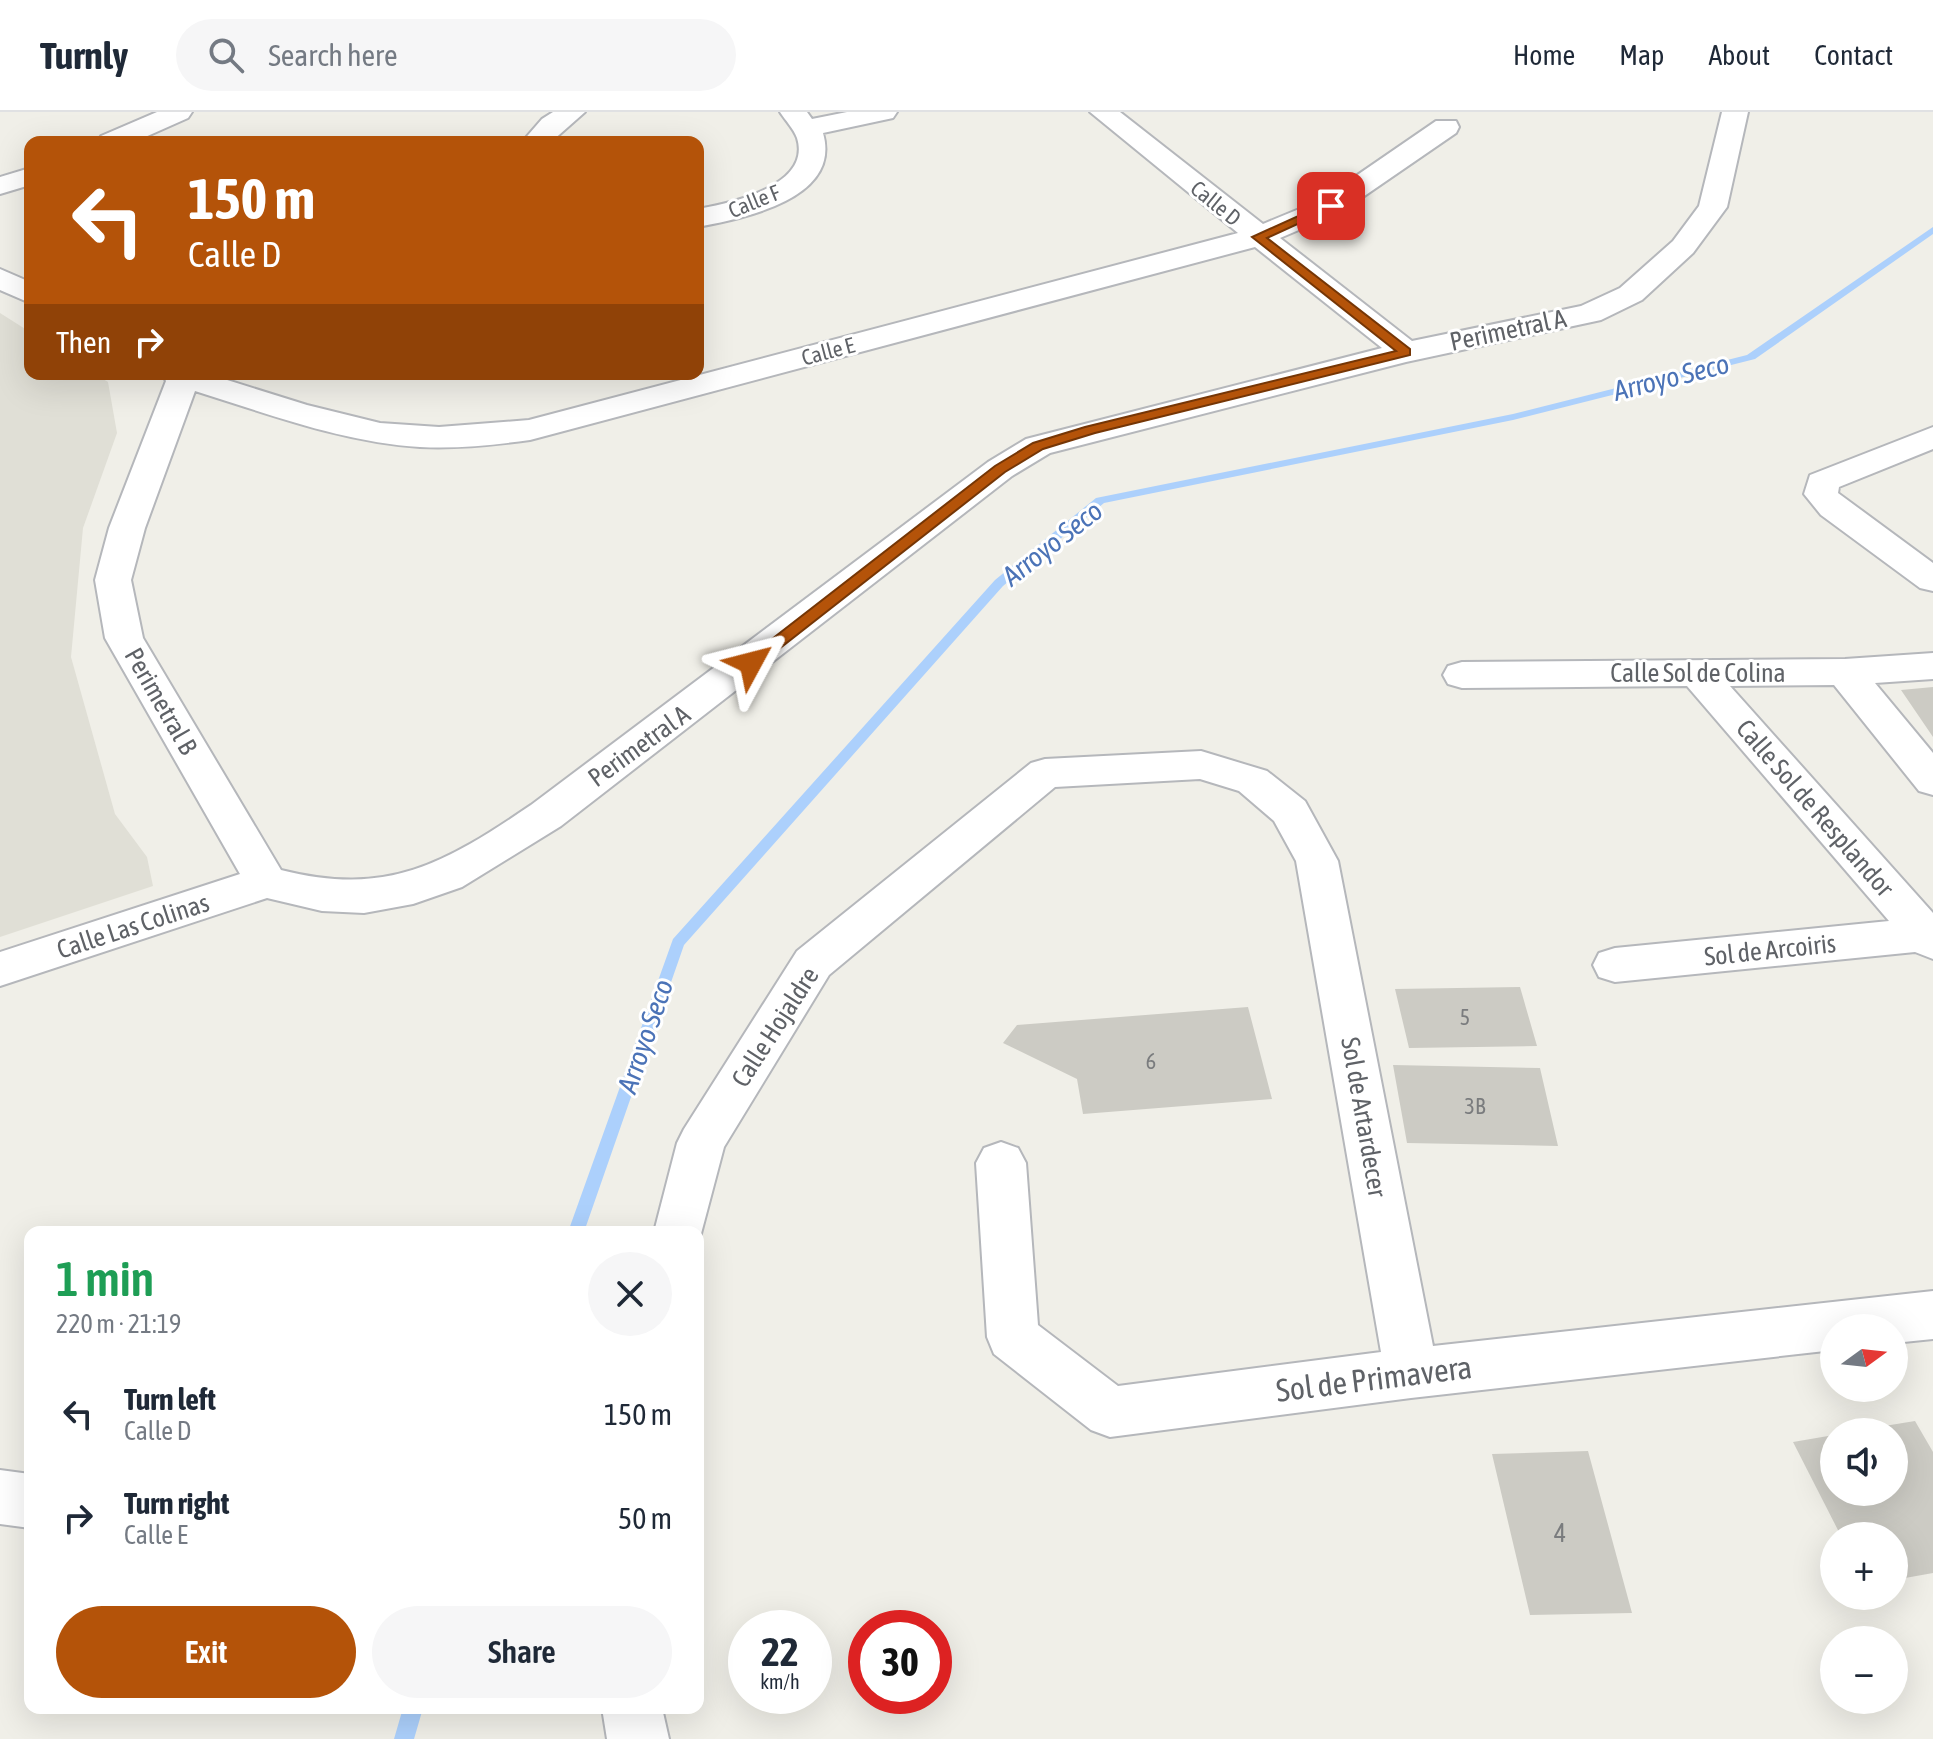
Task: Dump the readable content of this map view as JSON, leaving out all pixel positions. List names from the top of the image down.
{
  "streets": {
    "street": [
      "Calle F",
      "Calle D",
      "Perimetral A",
      "Calle E",
      "Calle Sol de Colina",
      "Perimetral B",
      "Calle Sol de Resplandor",
      "Calle Las Colinas",
      "Sol de Arcoiris",
      "Calle Hojaldre",
      "Sol de Artardecer",
      "Sol de Primavera"
    ]
  },
  "crossings": [
    ["Calle D", "Perimetral A"],
    ["Calle D", "Calle E"],
    ["Perimetral A", "Perimetral B"],
    ["Perimetral A", "Calle Las Colinas"],
    ["Calle Sol de Colina", "Calle Sol de Resplandor"],
    ["Perimetral B", "Calle Las Colinas"],
    ["Calle Sol de Resplandor", "Sol de Arcoiris"],
    ["Calle Hojaldre", "Sol de Artardecer"],
    ["Sol de Artardecer", "Sol de Primavera"]
  ],
  "water": ["Arroyo Seco"],
  "house_numbers": [
    "5",
    "6",
    "3B",
    "4"
  ],
  "north": "right",
  "page": {
    "header": "Turnly",
    "search": "Search here",
    "nav": [
      "Home",
      "Map",
      "About",
      "Contact"
    ],
    "turn": ["150 m", "Calle D"],
    "then": "Then",
    "heading": ["1 min", "220 m · 21:19"],
    "map_buttons": ["+", "−"],
    "list": [
      {
        "name": "Turn left",
        "note": "Calle D",
        "value": "150 m"
      },
      {
        "name": "Turn right",
        "note": "Calle E",
        "value": "50 m"
      }
    ],
    "buttons": ["Exit", "Share"],
    "speed": "22 km/h",
    "limit": "30"
  }
}
